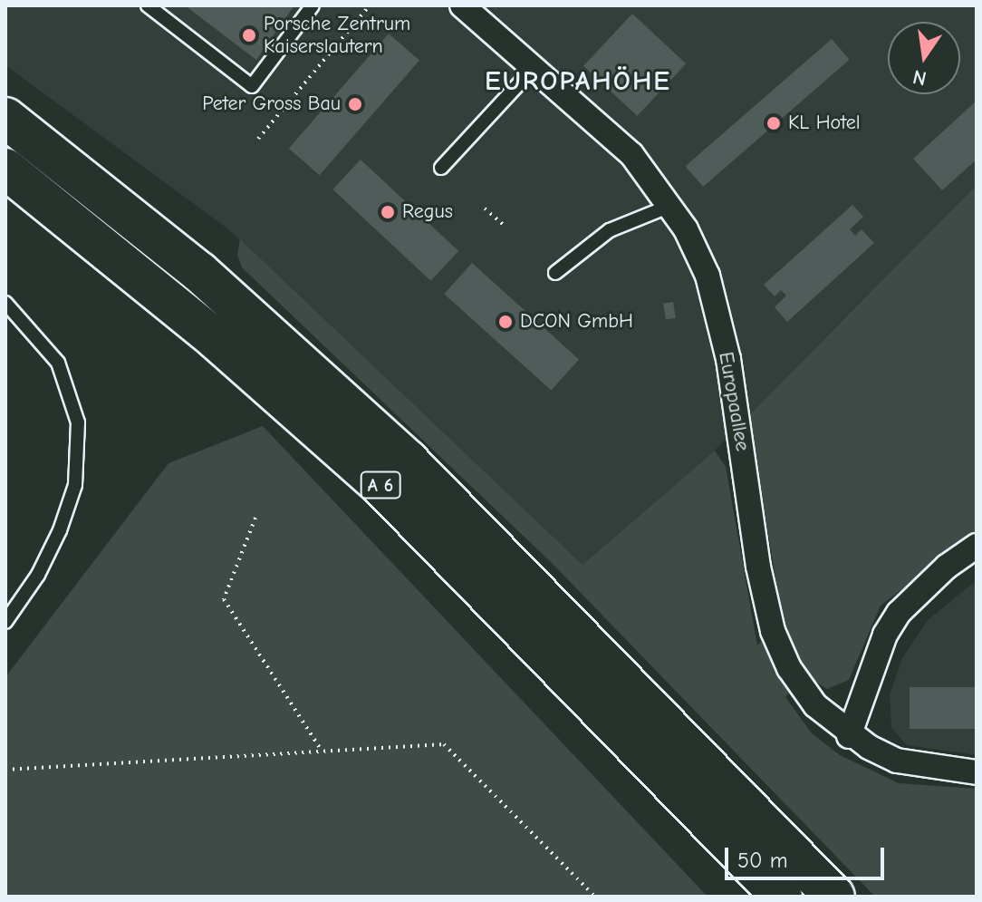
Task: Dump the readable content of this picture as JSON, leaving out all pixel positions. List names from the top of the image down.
{
  "streets": {
    "highway": ["A 6"],
    "street": ["Europaallee"]
  },
  "districts": ["EUROPAHÖHE"],
  "places": [
    "Porsche Zentrum Kaiserslautern",
    "Peter Gross Bau",
    "KL Hotel",
    "Regus",
    "DCON GmbH"
  ],
  "scale_bar": "50 m",
  "north": "bottom"
}
